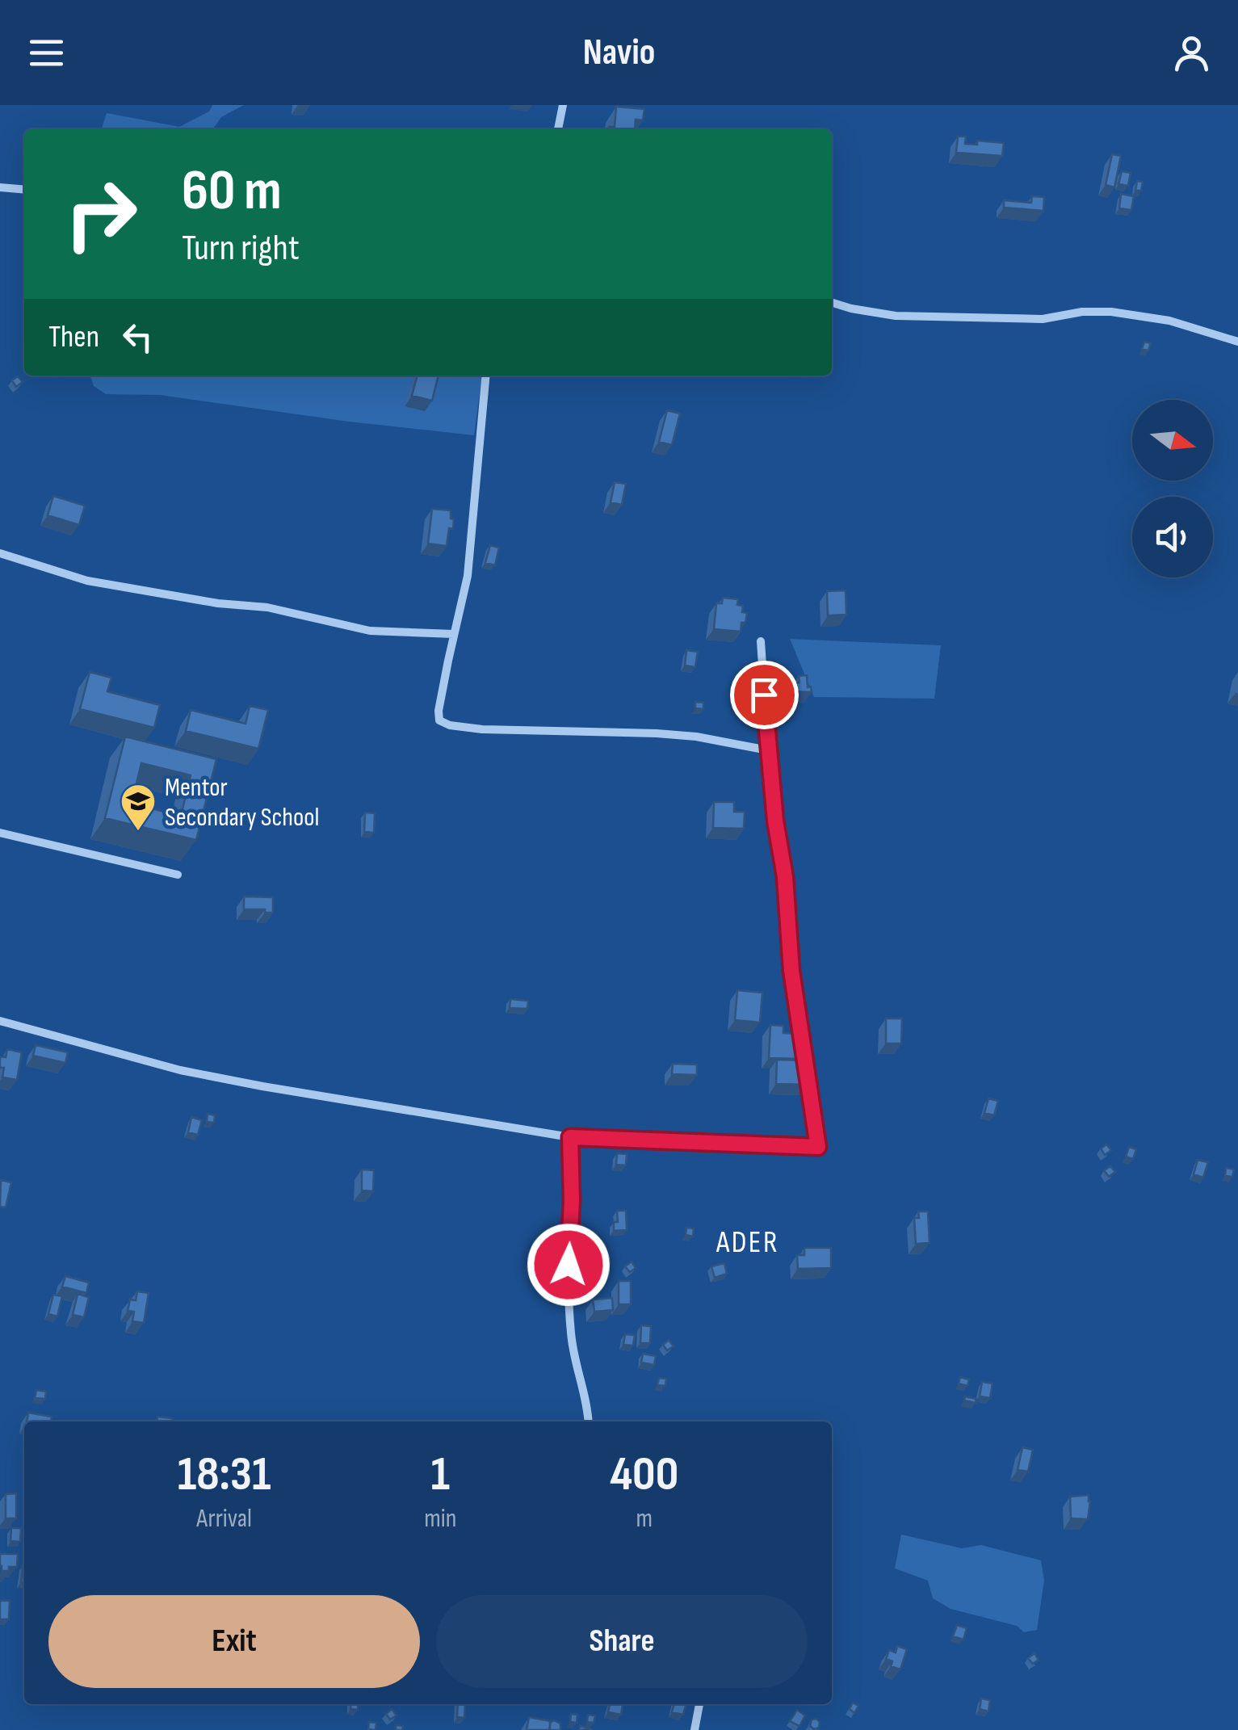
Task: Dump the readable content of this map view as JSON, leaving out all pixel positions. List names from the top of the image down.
{
  "districts": ["ADER"],
  "places": {
    "school or university": ["Mentor Secondary School"]
  },
  "north": "right",
  "page": {
    "header": "Navio",
    "turn": ["60 m", "Turn right"],
    "then": "Then",
    "eta": [
      "18:31",
      "Arrival",
      "1",
      "min",
      "400",
      "m"
    ],
    "buttons": ["Exit", "Share"]
  }
}
